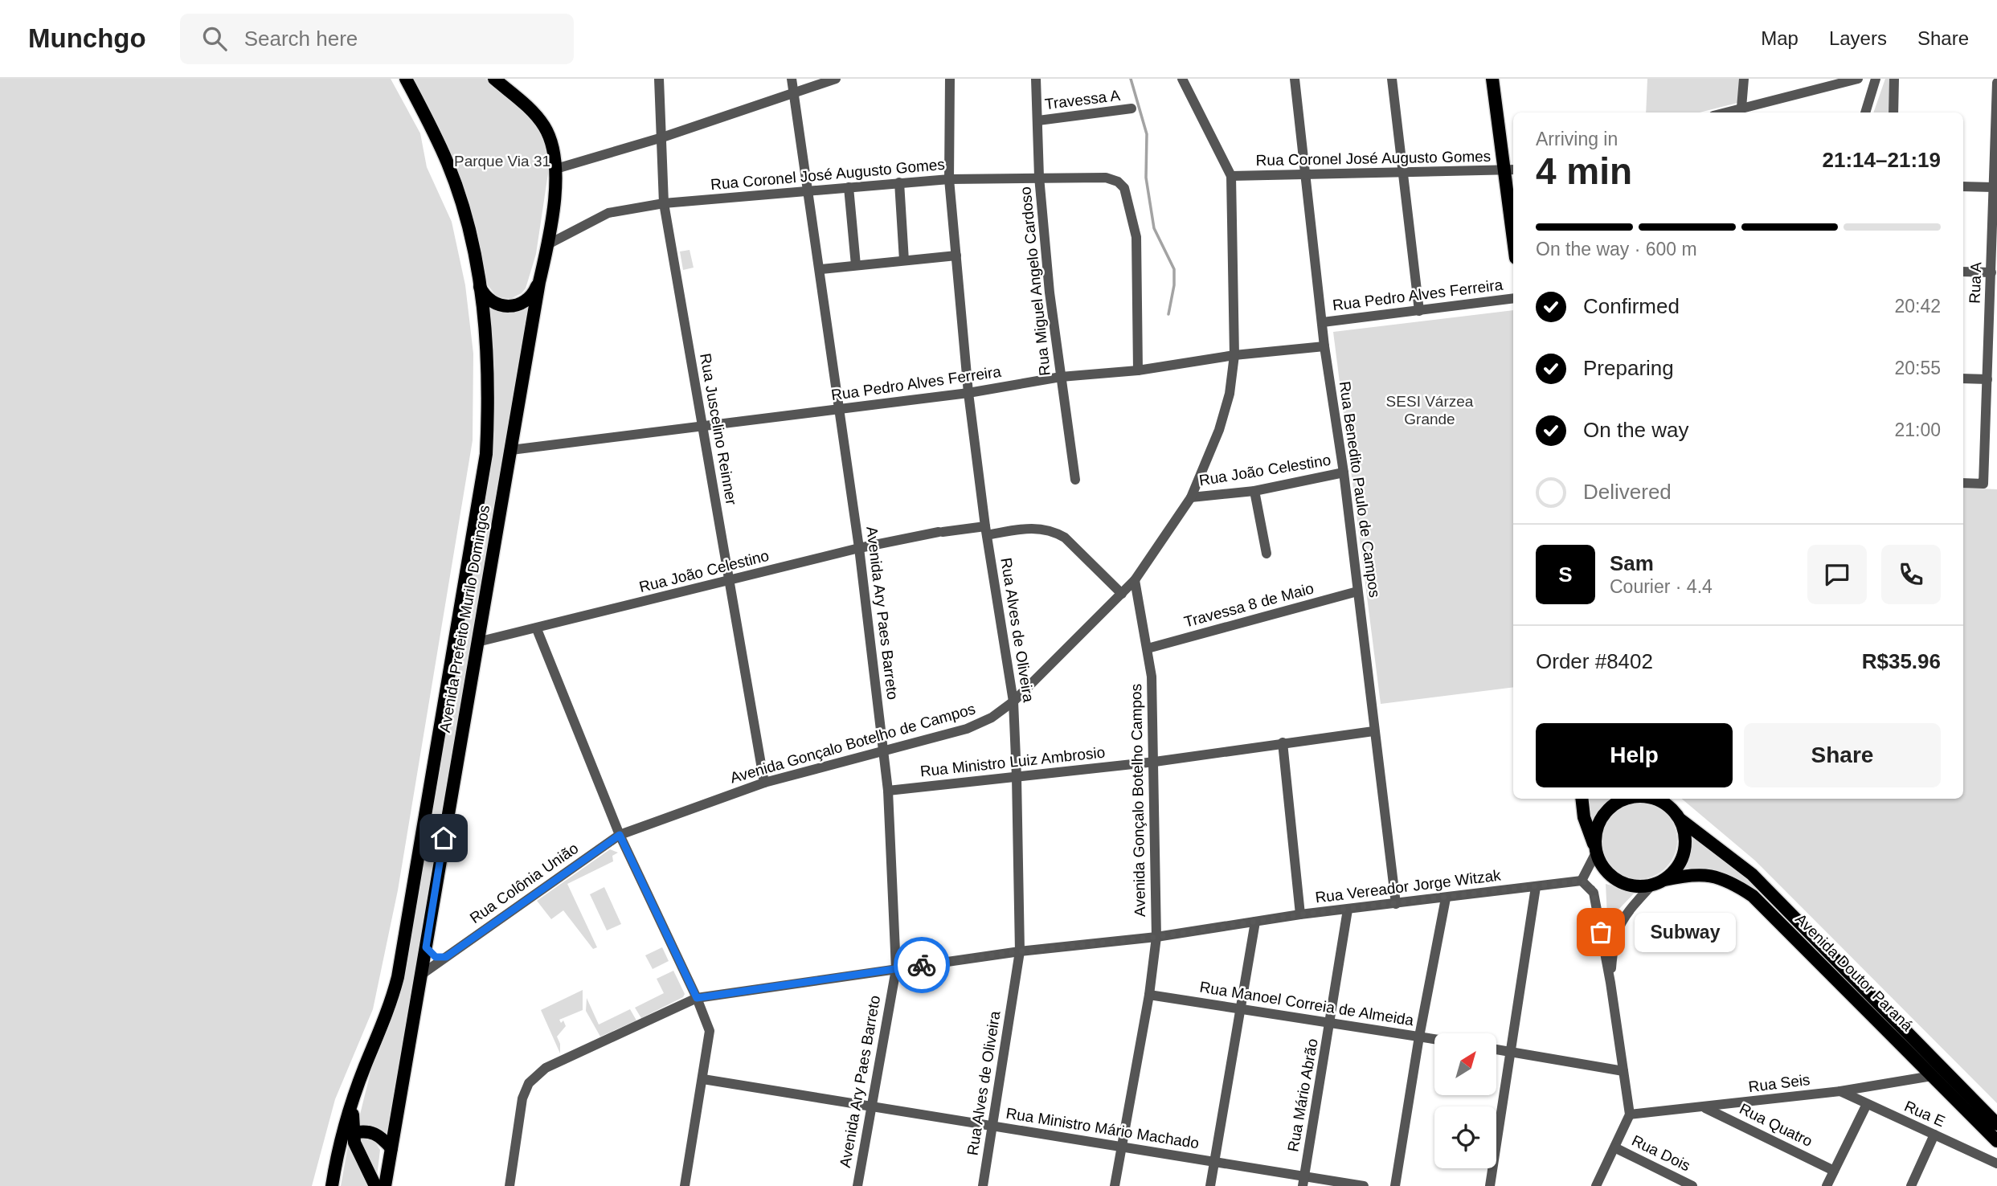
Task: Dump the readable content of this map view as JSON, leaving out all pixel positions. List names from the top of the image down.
{
  "streets": {
    "main road": ["Avenida Prefeito Murilo Domingos", "Avenida Doutor Paraná"],
    "street": [
      "Travessa A",
      "Rua Coronel José Augusto Gomes",
      "Rua Miguel Angelo Cardoso",
      "Rua A",
      "Rua Pedro Alves Ferreira",
      "Rua Juscelino Reinner",
      "Rua João Celestino",
      "Rua Benedito Paulo de Campos",
      "Travessa 8 de Maio",
      "Avenida Ary Paes Barreto",
      "Rua Alves de Oliveira",
      "Avenida Gonçalo Botelho de Campos",
      "Rua Ministro Luiz Ambrosio",
      "Avenida Gonçalo Botelho Campos",
      "Rua Colônia União",
      "Rua Vereador Jorge Witzak",
      "Rua Manoel Correia de Almeida",
      "Rua Seis",
      "Rua Mário Abrão",
      "Rua E",
      "Rua Quatro",
      "Rua Ministro Mário Machado",
      "Rua Dois"
    ]
  },
  "crossings": [
    ["Travessa A", "Rua Miguel Angelo Cardoso"],
    ["Rua Coronel José Augusto Gomes", "Rua Miguel Angelo Cardoso"],
    ["Rua Coronel José Augusto Gomes", "Rua Pedro Alves Ferreira"],
    ["Rua Coronel José Augusto Gomes", "Rua Juscelino Reinner"],
    ["Rua Coronel José Augusto Gomes", "Rua Benedito Paulo de Campos"],
    ["Rua Coronel José Augusto Gomes", "Avenida Ary Paes Barreto"],
    ["Rua Coronel José Augusto Gomes", "Avenida Prefeito Murilo Domingos"],
    ["Rua Coronel José Augusto Gomes", "Rua Alves de Oliveira"],
    ["Rua Coronel José Augusto Gomes", "Avenida Gonçalo Botelho de Campos"],
    ["Rua Miguel Angelo Cardoso", "Rua Pedro Alves Ferreira"],
    ["Rua Pedro Alves Ferreira", "Rua Juscelino Reinner"],
    ["Rua Pedro Alves Ferreira", "Rua Benedito Paulo de Campos"],
    ["Rua Pedro Alves Ferreira", "Avenida Ary Paes Barreto"],
    ["Rua Pedro Alves Ferreira", "Avenida Prefeito Murilo Domingos"],
    ["Rua Pedro Alves Ferreira", "Rua Alves de Oliveira"],
    ["Rua Pedro Alves Ferreira", "Avenida Gonçalo Botelho de Campos"],
    ["Rua Juscelino Reinner", "Rua João Celestino"],
    ["Rua Juscelino Reinner", "Avenida Gonçalo Botelho de Campos"],
    ["Rua João Celestino", "Rua Benedito Paulo de Campos"],
    ["Rua João Celestino", "Avenida Ary Paes Barreto"],
    ["Rua João Celestino", "Avenida Prefeito Murilo Domingos"],
    ["Rua João Celestino", "Rua Alves de Oliveira"],
    ["Rua João Celestino", "Avenida Gonçalo Botelho de Campos"],
    ["Rua Benedito Paulo de Campos", "Travessa 8 de Maio"],
    ["Rua Benedito Paulo de Campos", "Rua Ministro Luiz Ambrosio"],
    ["Rua Benedito Paulo de Campos", "Rua Vereador Jorge Witzak"],
    ["Travessa 8 de Maio", "Avenida Gonçalo Botelho Campos"],
    ["Avenida Ary Paes Barreto", "Avenida Gonçalo Botelho de Campos"],
    ["Avenida Ary Paes Barreto", "Rua Ministro Luiz Ambrosio"],
    ["Avenida Ary Paes Barreto", "Rua Vereador Jorge Witzak"],
    ["Avenida Ary Paes Barreto", "Rua Ministro Mário Machado"],
    ["Avenida Prefeito Murilo Domingos", "Rua Colônia União"],
    ["Rua Alves de Oliveira", "Avenida Gonçalo Botelho de Campos"],
    ["Rua Alves de Oliveira", "Rua Ministro Luiz Ambrosio"],
    ["Rua Alves de Oliveira", "Rua Vereador Jorge Witzak"],
    ["Rua Alves de Oliveira", "Rua Ministro Mário Machado"],
    ["Avenida Gonçalo Botelho de Campos", "Avenida Gonçalo Botelho Campos"],
    ["Avenida Gonçalo Botelho de Campos", "Rua Colônia União"],
    ["Rua Ministro Luiz Ambrosio", "Avenida Gonçalo Botelho Campos"],
    ["Avenida Gonçalo Botelho Campos", "Rua Vereador Jorge Witzak"],
    ["Avenida Gonçalo Botelho Campos", "Rua Manoel Correia de Almeida"],
    ["Avenida Gonçalo Botelho Campos", "Rua Ministro Mário Machado"],
    ["Rua Vereador Jorge Witzak", "Rua Mário Abrão"],
    ["Avenida Doutor Paraná", "Rua Seis"],
    ["Rua Manoel Correia de Almeida", "Rua Mário Abrão"],
    ["Rua Seis", "Rua E"],
    ["Rua Seis", "Rua Quatro"],
    ["Rua Mário Abrão", "Rua Ministro Mário Machado"]
  ],
  "parks": ["Parque Via 31", "SESI Várzea Grande"],
  "places": ["Subway"],
  "north": "top right",
  "page": {
    "header": "Munchgo",
    "search": "Search here",
    "nav": ["Map", "Layers", "Share"],
    "heading": ["4 min", "Arriving in", "21:14–21:19"],
    "panel": [
      "Sam",
      "Courier · 4.4",
      "Order #8402",
      "R$35.96"
    ],
    "bar": "On the way · 600 m",
    "list": [
      ["Confirmed", "20:42"],
      ["Preparing", "20:55"],
      ["On the way", "21:00"],
      "Delivered"
    ],
    "round": "S",
    "buttons": ["Help", "Share"],
    "bubble": "Subway"
  }
}
